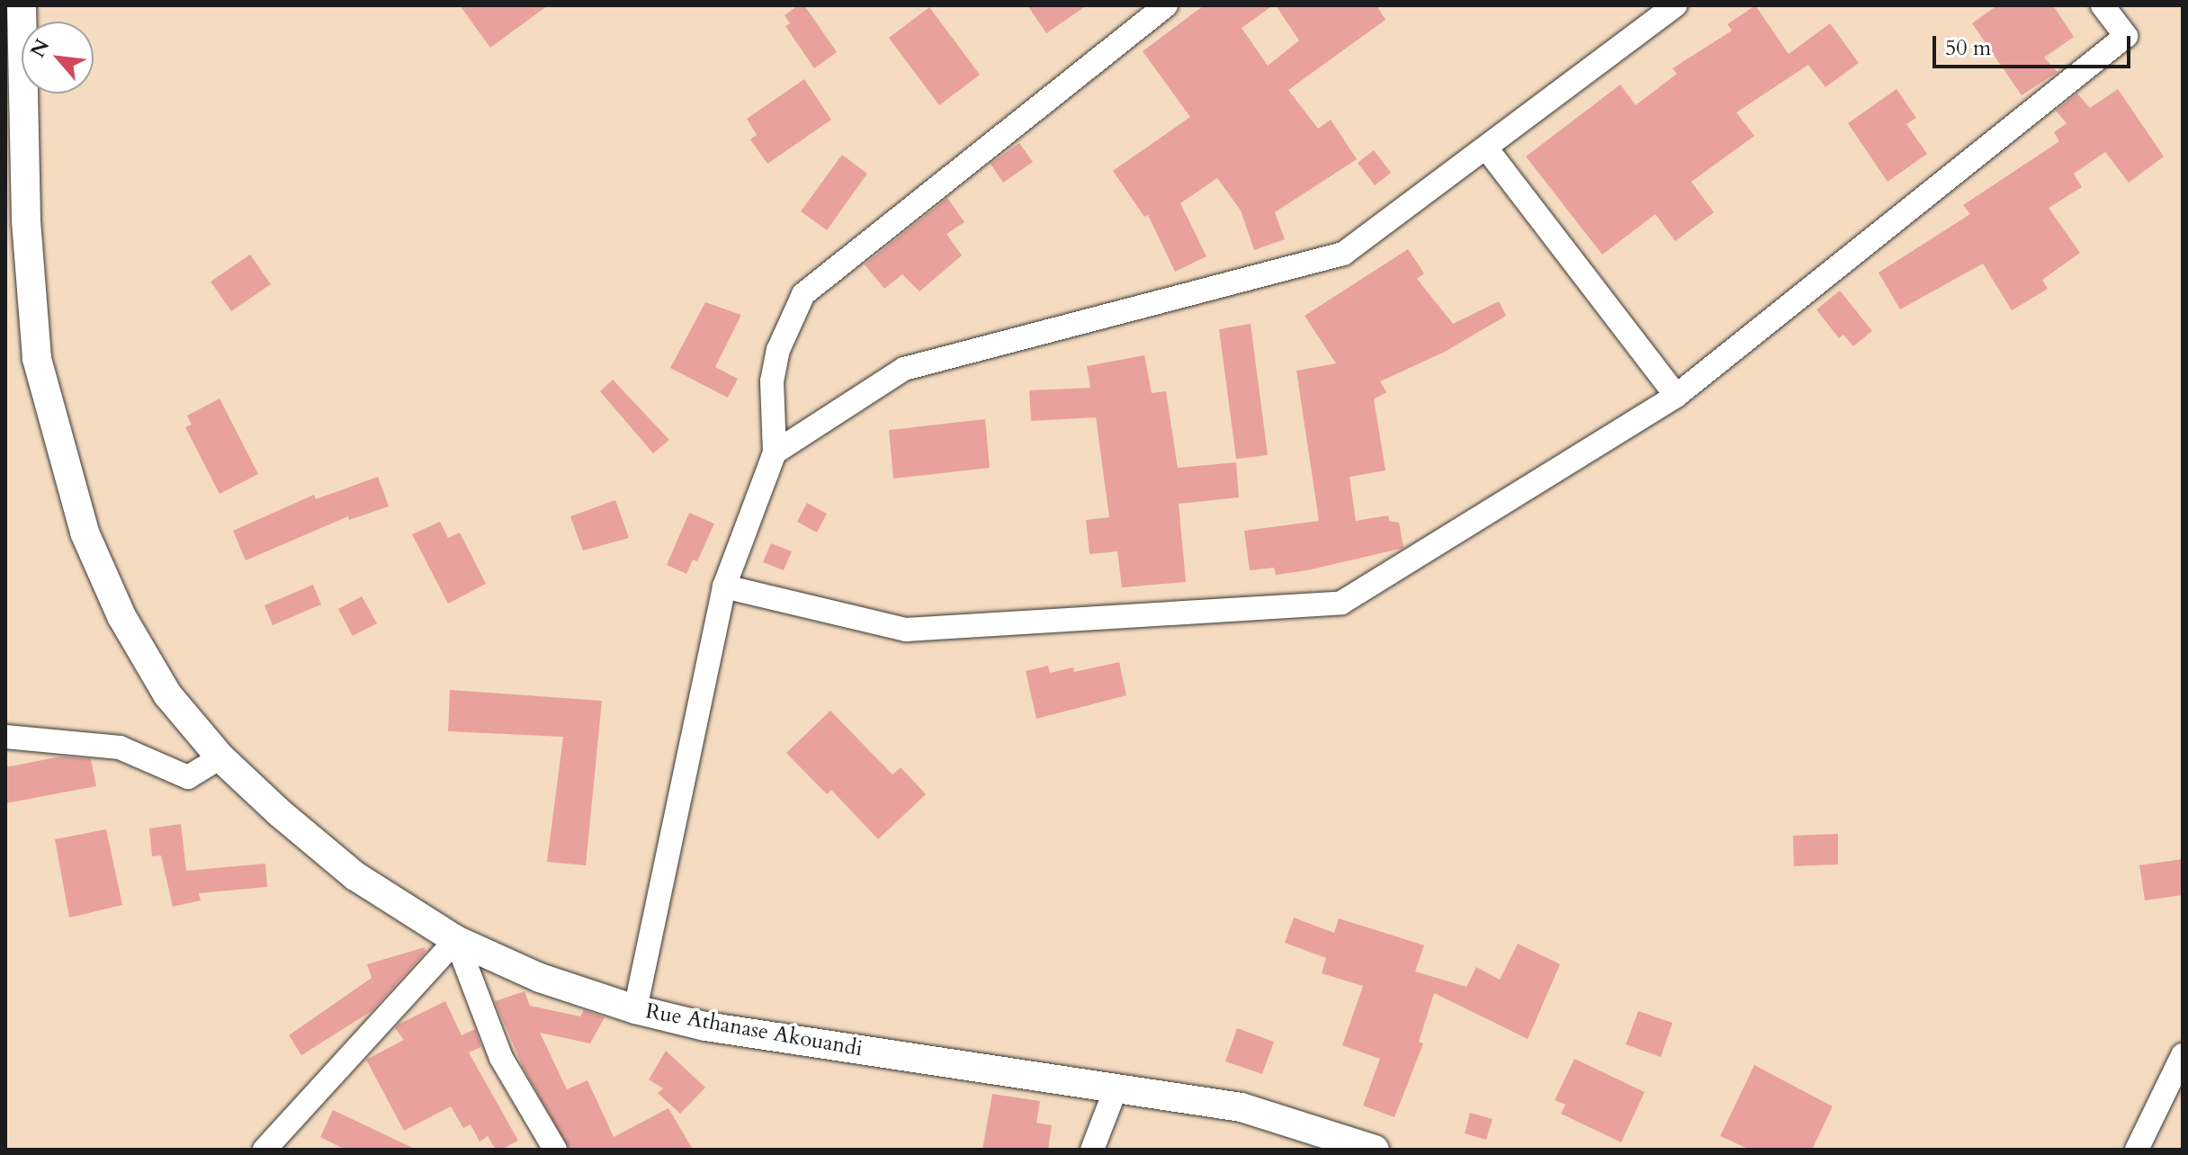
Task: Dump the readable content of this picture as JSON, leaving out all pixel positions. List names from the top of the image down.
{
  "streets": {
    "street": ["Rue Athanase Akouandi"]
  },
  "scale_bar": "50 m",
  "north": "top left"
}
